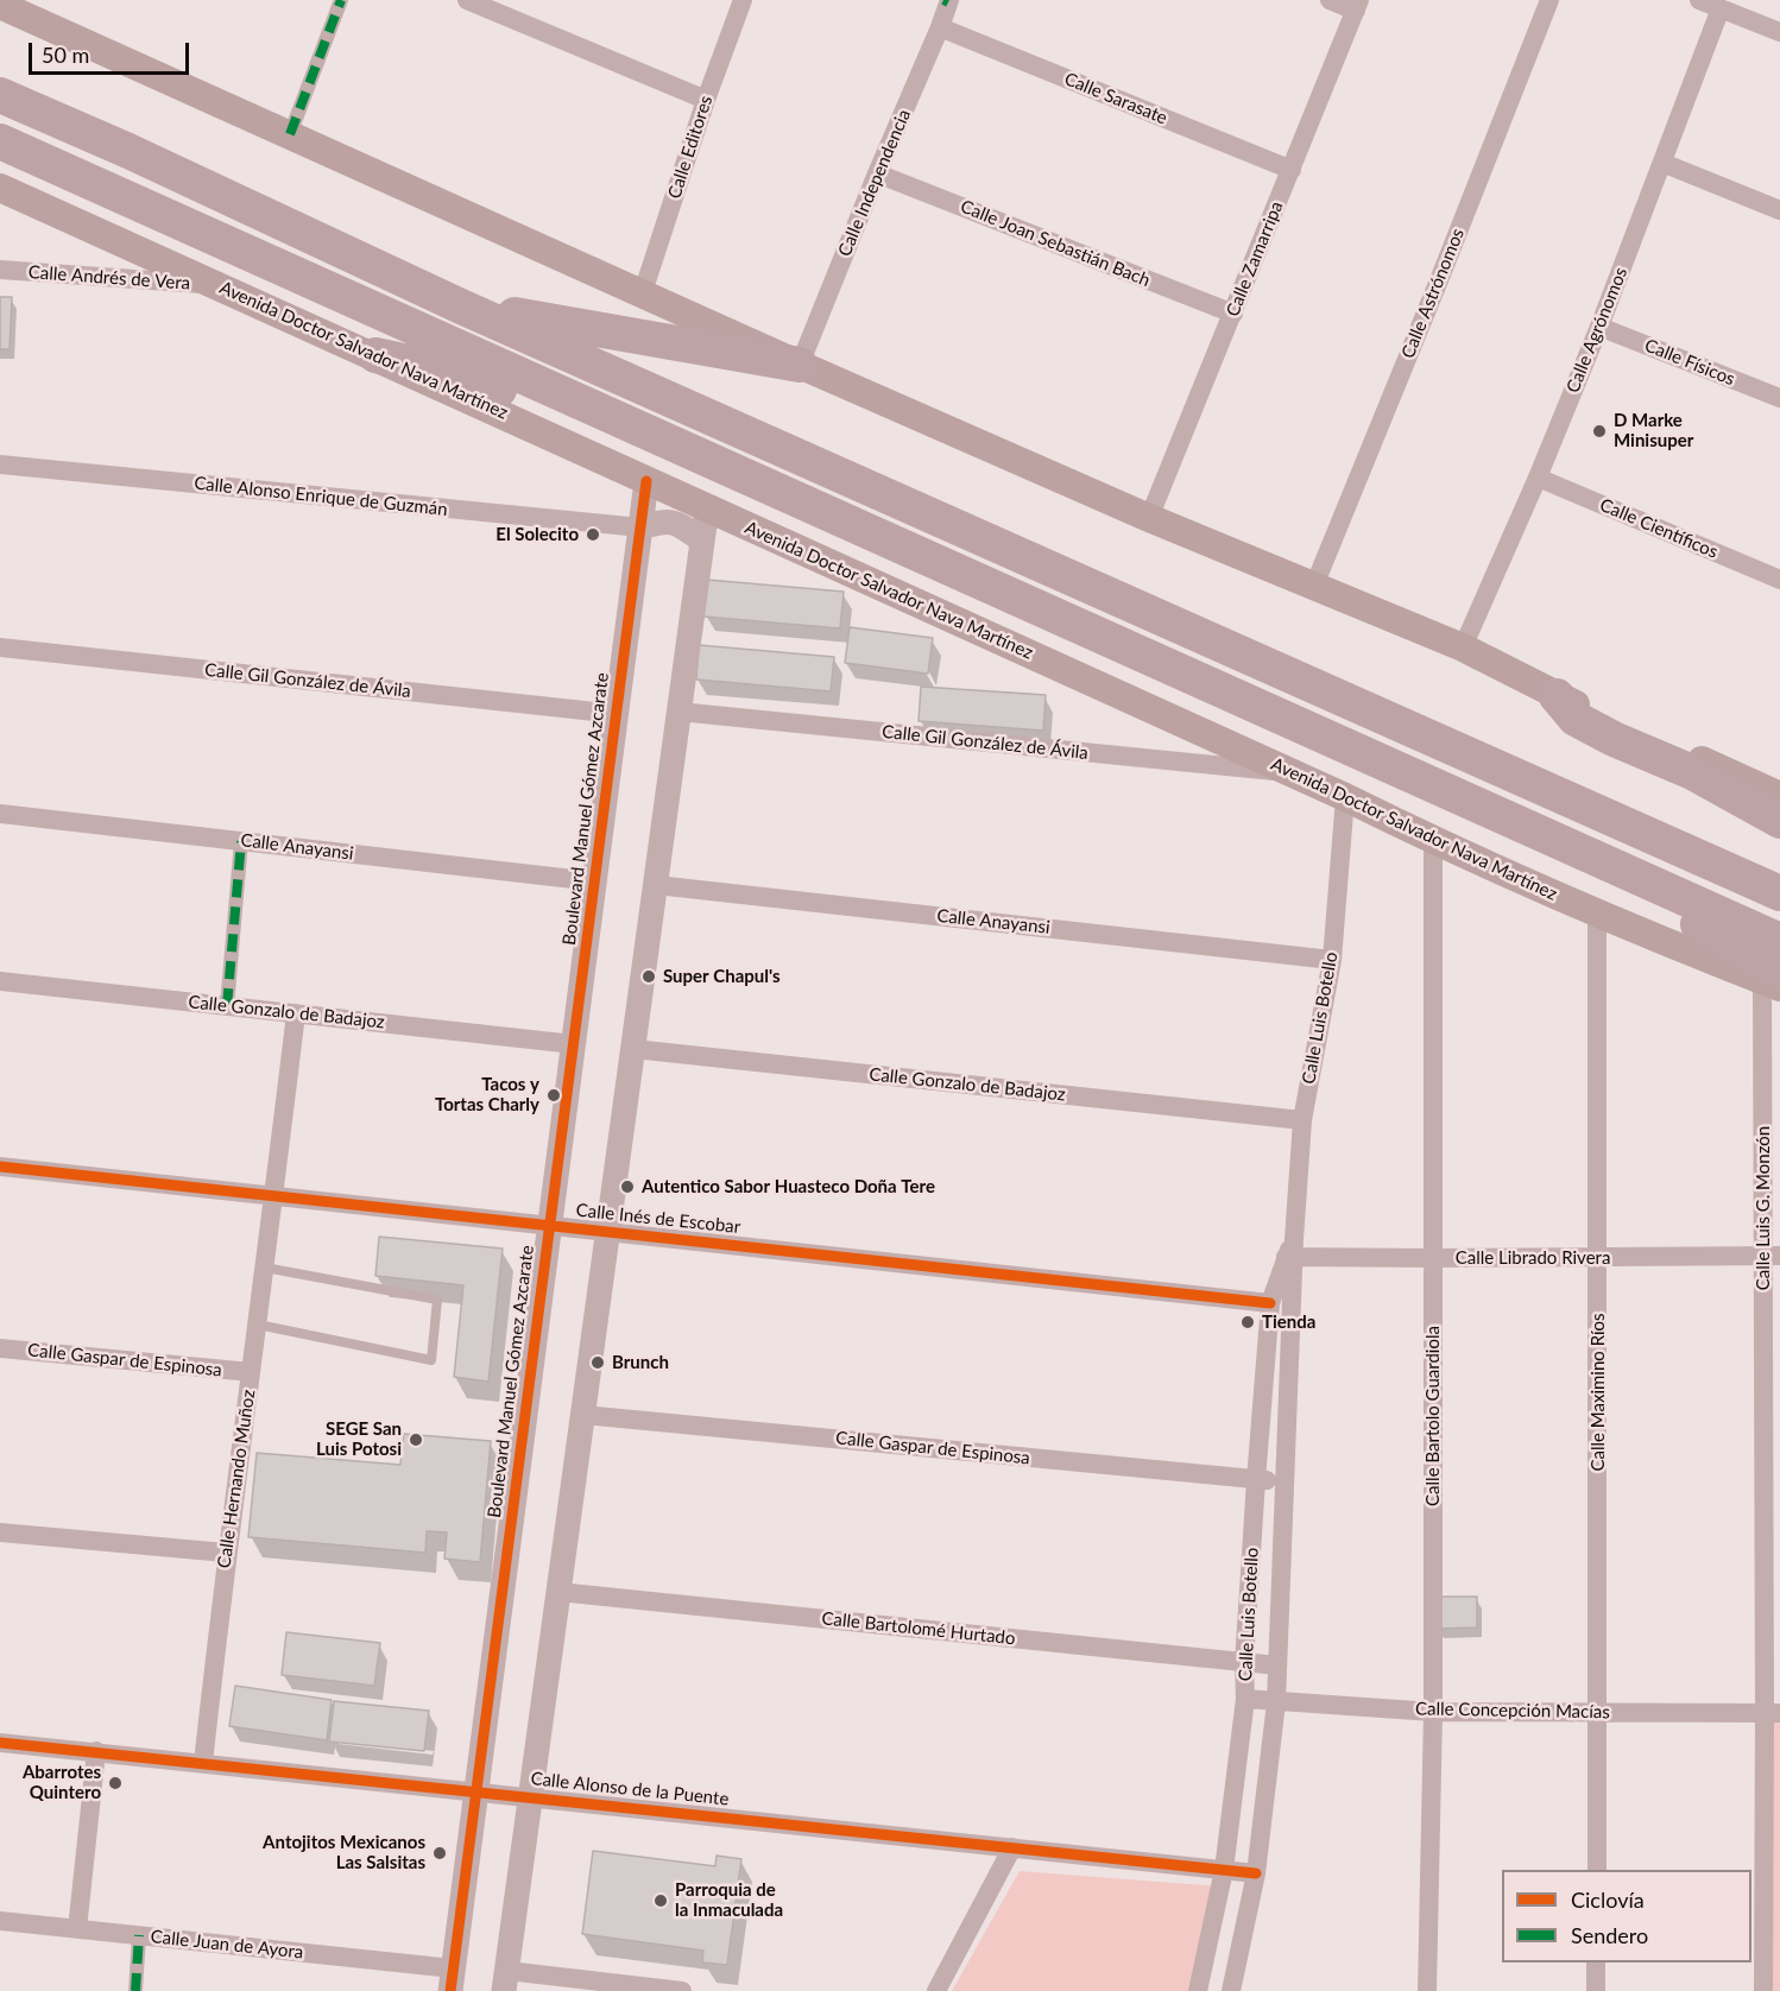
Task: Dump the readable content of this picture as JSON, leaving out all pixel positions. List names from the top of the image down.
{
  "streets": {
    "main road": ["Avenida Doctor Salvador Nava Martínez"],
    "street": [
      "Calle Sarasate",
      "Calle Editores",
      "Calle Independencia",
      "Calle Joan Sebastián Bach",
      "Calle Zamarripa",
      "Calle Andrés de Vera",
      "Calle Astrónomos",
      "Calle Agrónomos",
      "Calle Físicos",
      "Calle Alonso Enrique de Guzmán",
      "Calle Científicos",
      "Calle Gil González de Ávila",
      "Boulevard Manuel Gómez Azcarate",
      "Calle Anayansi",
      "Calle Gonzalo de Badajoz",
      "Calle Luis Botello",
      "Calle Luis G. Monzón",
      "Calle Inés de Escobar",
      "Calle Librado Rivera",
      "Calle Gaspar de Espinosa",
      "Calle Maximino Ríos",
      "Calle Bartolo Guardiola",
      "Calle Hernando Muñoz",
      "Calle Bartolomé Hurtado",
      "Calle Concepción Macías",
      "Calle Alonso de la Puente",
      "Calle Juan de Ayora"
    ]
  },
  "crossings": [
    ["Calle Sarasate", "Calle Independencia"],
    ["Calle Sarasate", "Calle Zamarripa"],
    ["Calle Independencia", "Calle Joan Sebastián Bach"],
    ["Calle Joan Sebastián Bach", "Calle Zamarripa"],
    ["Calle Andrés de Vera", "Avenida Doctor Salvador Nava Martínez"],
    ["Calle Agrónomos", "Calle Físicos"],
    ["Calle Agrónomos", "Calle Científicos"],
    ["Avenida Doctor Salvador Nava Martínez", "Calle Gil González de Ávila"],
    ["Avenida Doctor Salvador Nava Martínez", "Boulevard Manuel Gómez Azcarate"],
    ["Avenida Doctor Salvador Nava Martínez", "Calle Luis Botello"],
    ["Avenida Doctor Salvador Nava Martínez", "Calle Luis G. Monzón"],
    ["Avenida Doctor Salvador Nava Martínez", "Calle Maximino Ríos"],
    ["Avenida Doctor Salvador Nava Martínez", "Calle Bartolo Guardiola"],
    ["Calle Alonso Enrique de Guzmán", "Boulevard Manuel Gómez Azcarate"],
    ["Calle Gil González de Ávila", "Boulevard Manuel Gómez Azcarate"],
    ["Boulevard Manuel Gómez Azcarate", "Calle Anayansi"],
    ["Boulevard Manuel Gómez Azcarate", "Calle Gonzalo de Badajoz"],
    ["Boulevard Manuel Gómez Azcarate", "Calle Inés de Escobar"],
    ["Boulevard Manuel Gómez Azcarate", "Calle Alonso de la Puente"],
    ["Boulevard Manuel Gómez Azcarate", "Calle Juan de Ayora"],
    ["Calle Anayansi", "Calle Luis Botello"],
    ["Calle Gonzalo de Badajoz", "Calle Luis Botello"],
    ["Calle Gonzalo de Badajoz", "Calle Hernando Muñoz"],
    ["Calle Luis Botello", "Calle Inés de Escobar"],
    ["Calle Luis Botello", "Calle Librado Rivera"],
    ["Calle Luis Botello", "Calle Gaspar de Espinosa"],
    ["Calle Luis Botello", "Calle Bartolomé Hurtado"],
    ["Calle Luis Botello", "Calle Concepción Macías"],
    ["Calle Luis Botello", "Calle Alonso de la Puente"],
    ["Calle Luis G. Monzón", "Calle Librado Rivera"],
    ["Calle Luis G. Monzón", "Calle Concepción Macías"],
    ["Calle Inés de Escobar", "Calle Hernando Muñoz"],
    ["Calle Librado Rivera", "Calle Maximino Ríos"],
    ["Calle Librado Rivera", "Calle Bartolo Guardiola"],
    ["Calle Gaspar de Espinosa", "Calle Hernando Muñoz"],
    ["Calle Maximino Ríos", "Calle Concepción Macías"],
    ["Calle Bartolo Guardiola", "Calle Concepción Macías"],
    ["Calle Hernando Muñoz", "Calle Alonso de la Puente"]
  ],
  "places": [
    "D Marke Minisuper",
    "El Solecito",
    "Super Chapul's",
    "Tacos y Tortas Charly",
    "Autentico Sabor Huasteco Doña Tere",
    "Tienda",
    "Brunch",
    "SEGE San Luis Potosi",
    "Abarrotes Quintero",
    "Antojitos Mexicanos Las Salsitas",
    "Parroquia de la Inmaculada"
  ],
  "legend": ["Ciclovía", "Sendero"],
  "scale_bar": "50 m"
}
